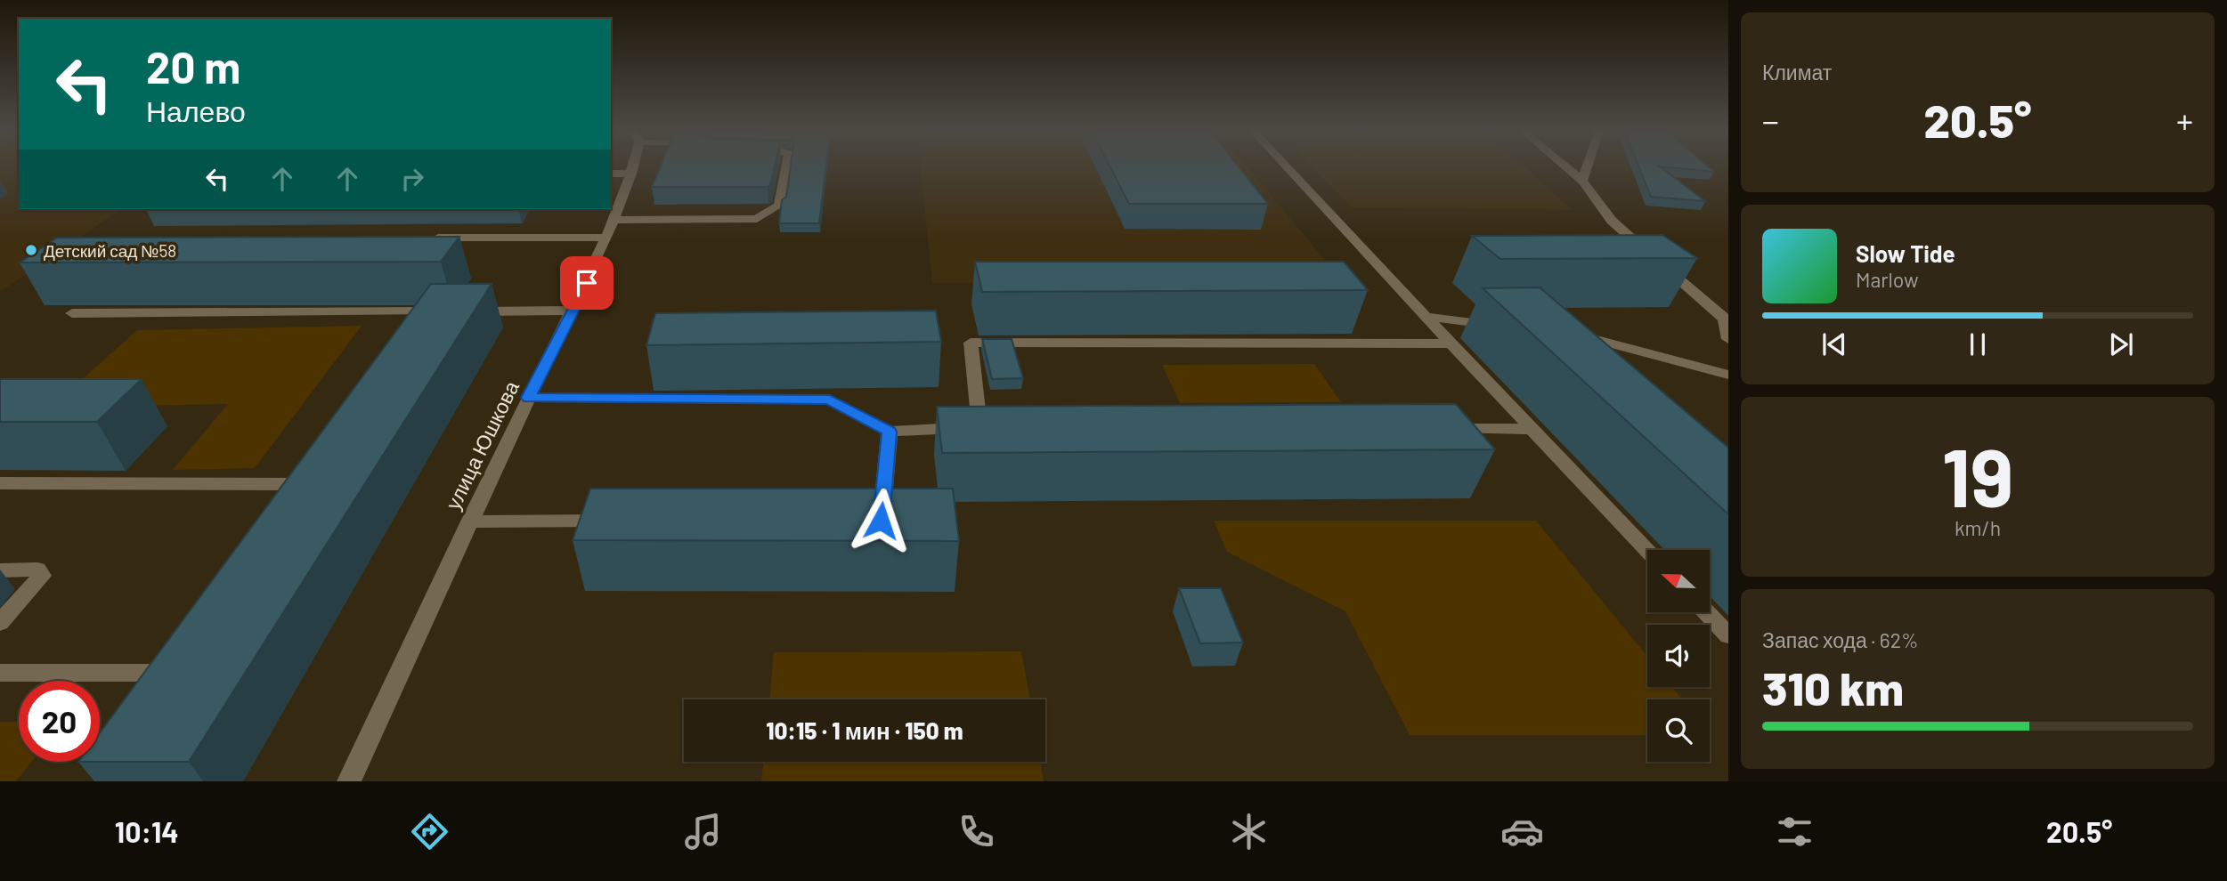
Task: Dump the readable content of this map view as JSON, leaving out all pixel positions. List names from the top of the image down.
{
  "streets": {
    "street": ["улица Юшкова"]
  },
  "places": ["Детский сад №58"],
  "north": "left",
  "page": {
    "tile": [
      "Климат",
      ["19", "km/h"],
      ["Запас хода · 62%", "310 km"]
    ],
    "turn": ["20 m", "Налево"],
    "heat": ["−", "20.5°", "+"],
    "song": ["Slow Tide", "Marlow"],
    "limit": "20",
    "trip": "10:15 · 1 мин · 150 m",
    "tabs": ["10:14", "20.5°"]
  }
}
